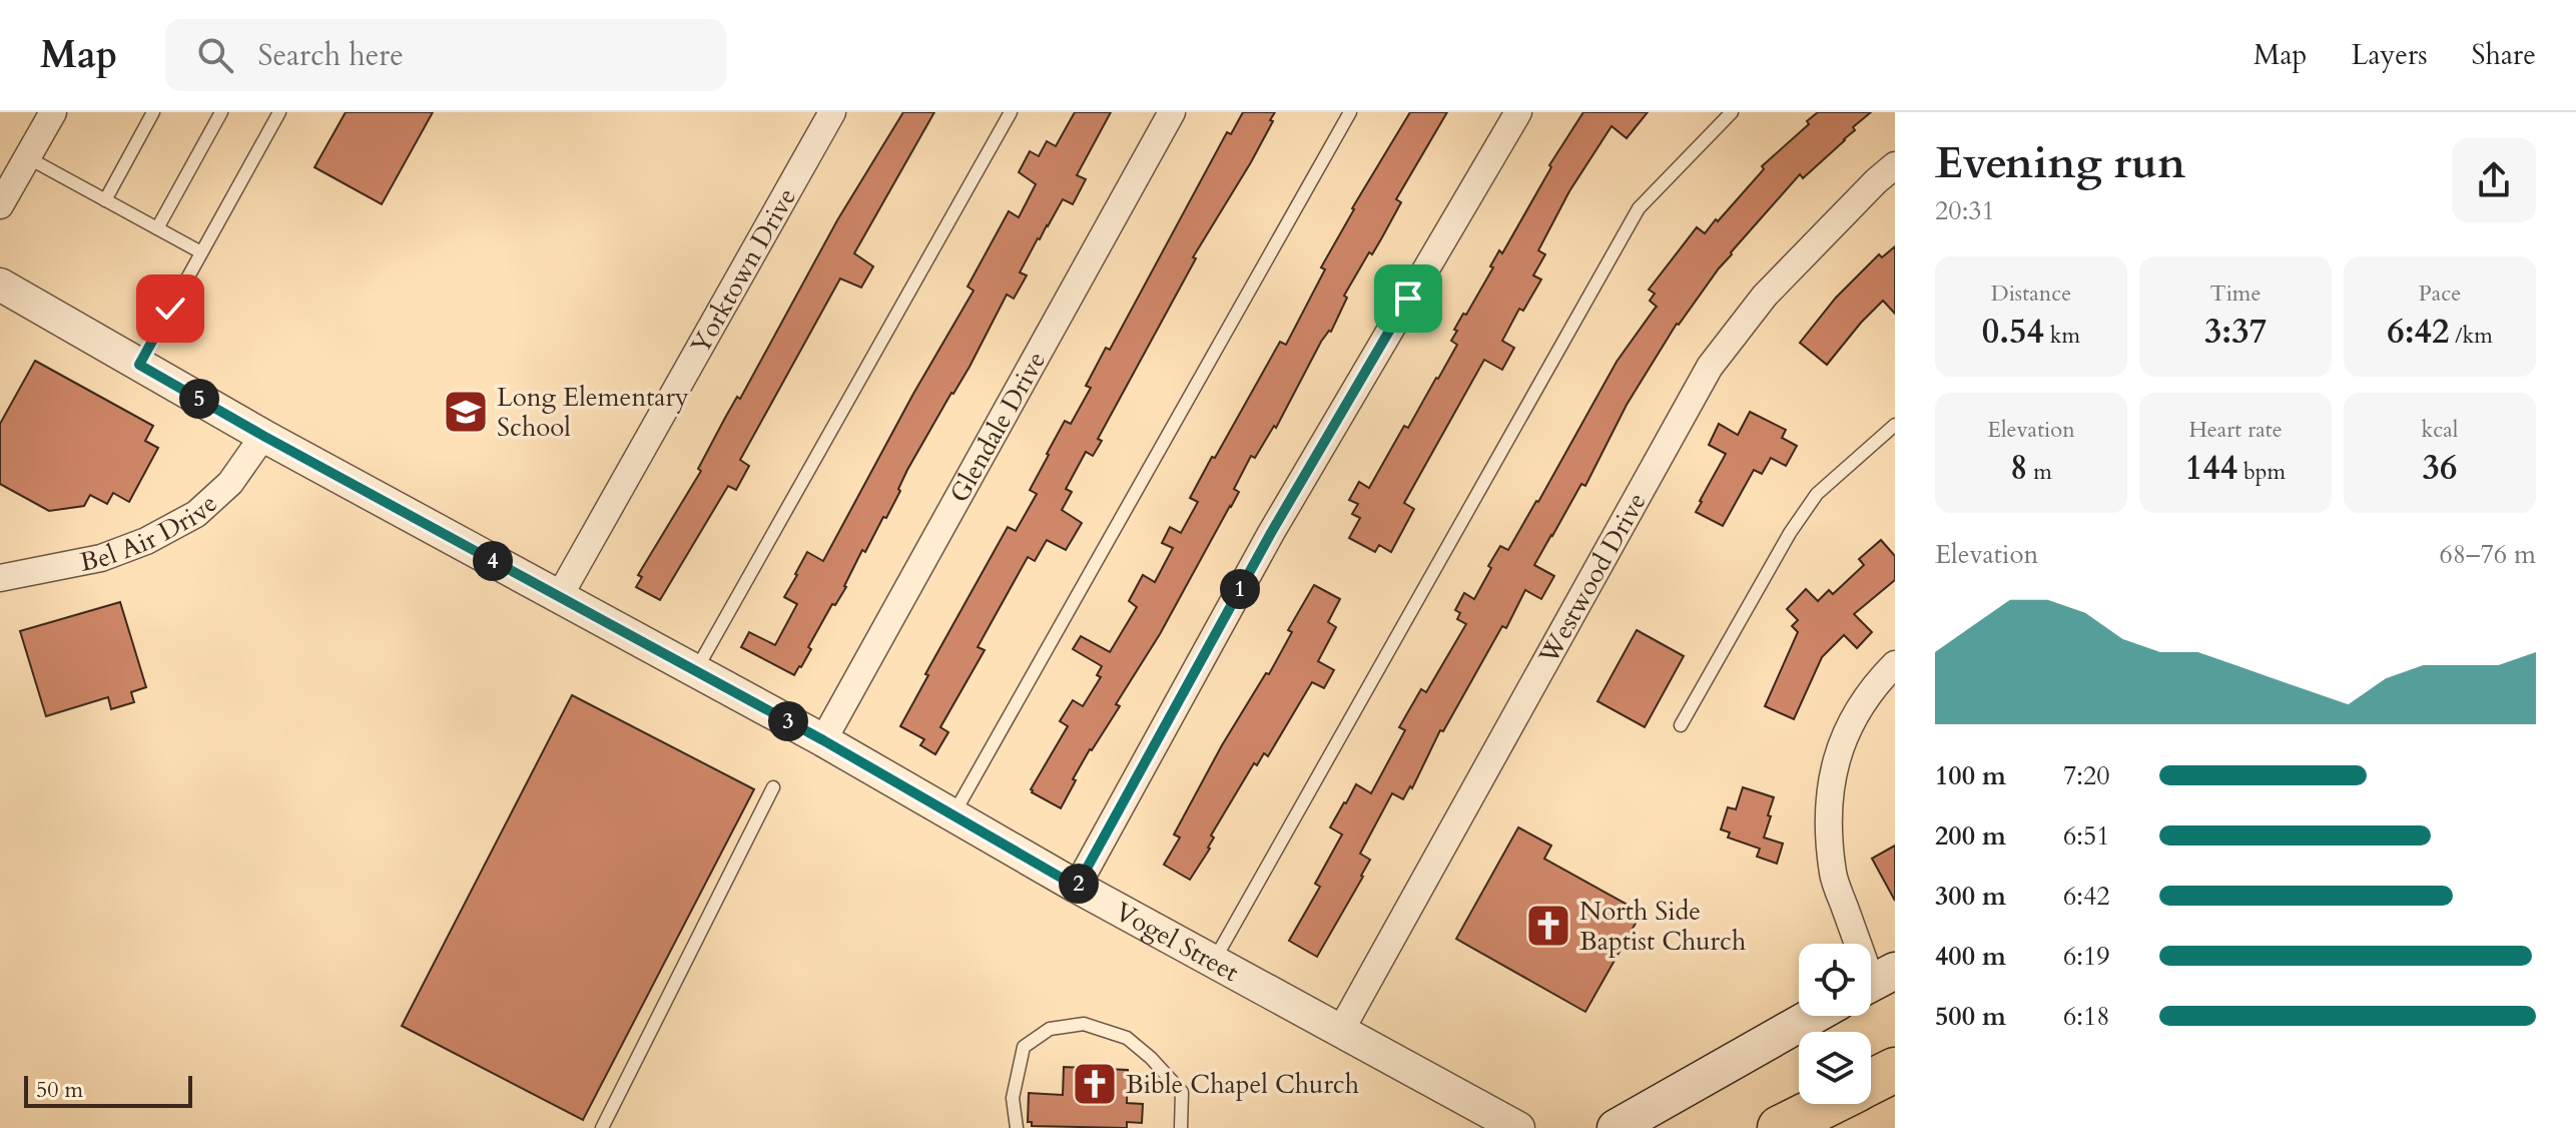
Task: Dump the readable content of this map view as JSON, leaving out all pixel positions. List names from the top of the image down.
{
  "streets": {
    "street": [
      "Yorktown Drive",
      "Glendale Drive",
      "Bel Air Drive",
      "Westwood Drive",
      "Vogel Street"
    ]
  },
  "crossings": [
    ["Yorktown Drive", "Vogel Street"],
    ["Glendale Drive", "Vogel Street"],
    ["Bel Air Drive", "Vogel Street"],
    ["Westwood Drive", "Vogel Street"]
  ],
  "places": {
    "school or university": ["Long Elementary School"],
    "church": ["North Side Baptist Church", "Bible Chapel Church"]
  },
  "scale_bar": "50 m",
  "page": {
    "header": "Map",
    "search": "Search here",
    "nav": ["Map", "Layers", "Share"],
    "heading": ["Evening run", "20:31"],
    "stats": [
      ["Distance", "0.54 km"],
      ["Time", "3:37"],
      ["Pace", "6:42 /km"],
      ["Elevation", "8 m"],
      ["Heart rate", "144 bpm"],
      ["kcal", "36"]
    ],
    "pins": [
      "5",
      "4",
      "1",
      "3",
      "2"
    ],
    "chart": ["Elevation", "68–76 m"],
    "list": [
      {
        "name": "100 m",
        "note": "7:20"
      },
      {
        "name": "200 m",
        "note": "6:51"
      },
      {
        "name": "300 m",
        "note": "6:42"
      },
      {
        "name": "400 m",
        "note": "6:19"
      },
      {
        "name": "500 m",
        "note": "6:18"
      }
    ],
    "scale": "50 m"
  }
}
